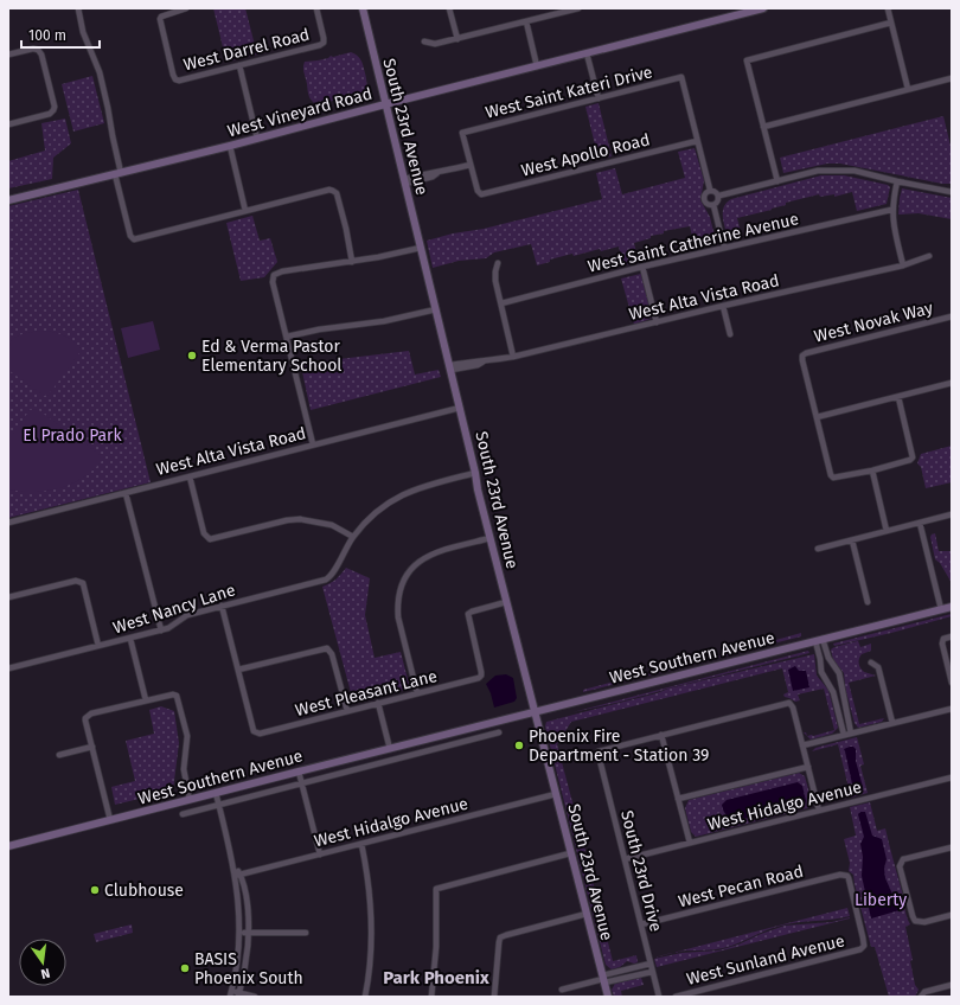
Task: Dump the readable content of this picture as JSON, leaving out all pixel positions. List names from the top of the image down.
{
  "streets": {
    "street": [
      "West Darrel Road",
      "West Saint Kateri Drive",
      "West Vineyard Road",
      "South 23rd Avenue",
      "West Apollo Road",
      "West Saint Catherine Avenue",
      "West Alta Vista Road",
      "West Novak Way",
      "West Nancy Lane",
      "West Southern Avenue",
      "West Pleasant Lane",
      "West Hidalgo Avenue",
      "South 23rd Drive",
      "West Pecan Road",
      "West Sunland Avenue"
    ]
  },
  "crossings": [
    ["West Saint Kateri Drive", "West Apollo Road"],
    ["West Vineyard Road", "South 23rd Avenue"],
    ["South 23rd Avenue", "West Alta Vista Road"],
    ["South 23rd Avenue", "West Nancy Lane"],
    ["South 23rd Avenue", "West Southern Avenue"],
    ["South 23rd Avenue", "West Pleasant Lane"],
    ["South 23rd Avenue", "West Hidalgo Avenue"],
    ["West Hidalgo Avenue", "South 23rd Drive"],
    ["South 23rd Drive", "West Pecan Road"],
    ["West Pecan Road", "West Sunland Avenue"]
  ],
  "districts": ["Park Phoenix"],
  "parks": ["El Prado Park", "Liberty"],
  "places": [
    "Ed & Verma Pastor Elementary School",
    "Phoenix Fire Department - Station 39",
    "Clubhouse",
    "BASIS Phoenix South"
  ],
  "scale_bar": "100 m",
  "north": "bottom"
}
